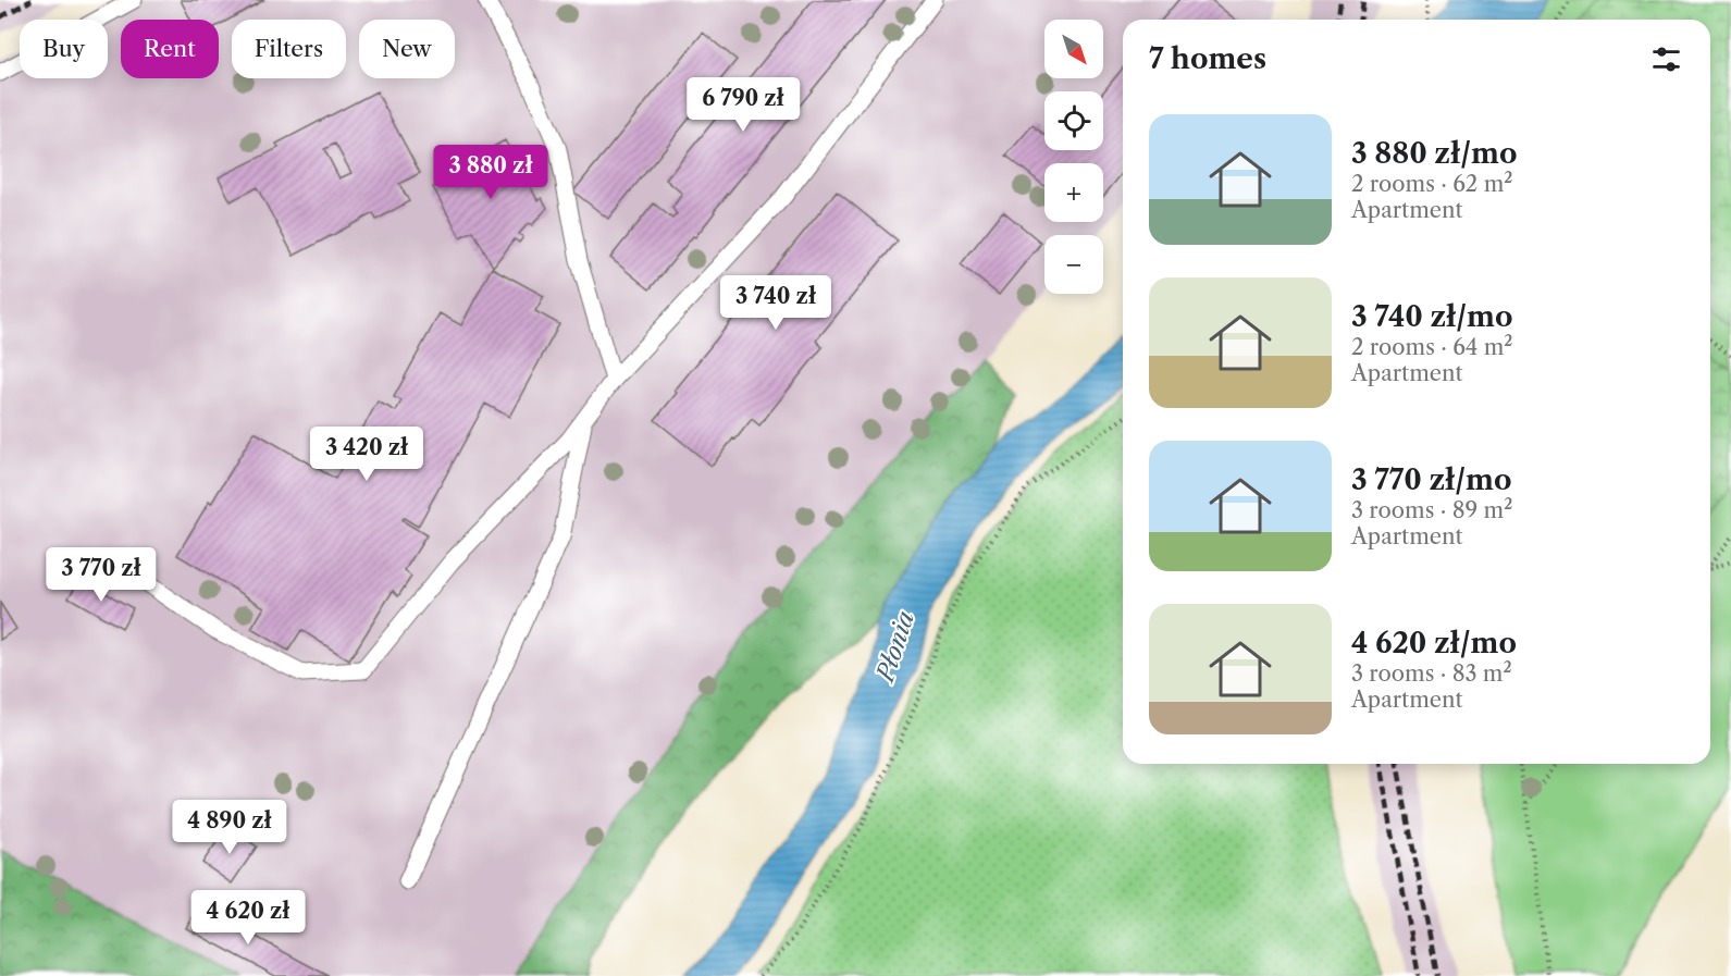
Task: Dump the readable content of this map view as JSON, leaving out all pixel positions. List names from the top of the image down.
{
  "water": ["Płonia"],
  "north": "bottom right",
  "page": {
    "map_buttons": ["+", "−"],
    "chip": [
      "Buy",
      "Rent",
      "Filters",
      "New"
    ],
    "heading": "7 homes",
    "price": [
      "6 790 zł",
      "3 880 zł",
      "3 740 zł",
      "3 420 zł",
      "3 770 zł",
      "4 890 zł",
      "4 620 zł"
    ],
    "list": [
      {
        "name": "3 880 zł/mo",
        "note": "2 rooms · 62 m² · Apartment"
      },
      {
        "name": "3 740 zł/mo",
        "note": "2 rooms · 64 m² · Apartment"
      },
      {
        "name": "3 770 zł/mo",
        "note": "3 rooms · 89 m² · Apartment"
      },
      {
        "name": "4 620 zł/mo",
        "note": "3 rooms · 83 m² · Apartment"
      }
    ]
  }
}
